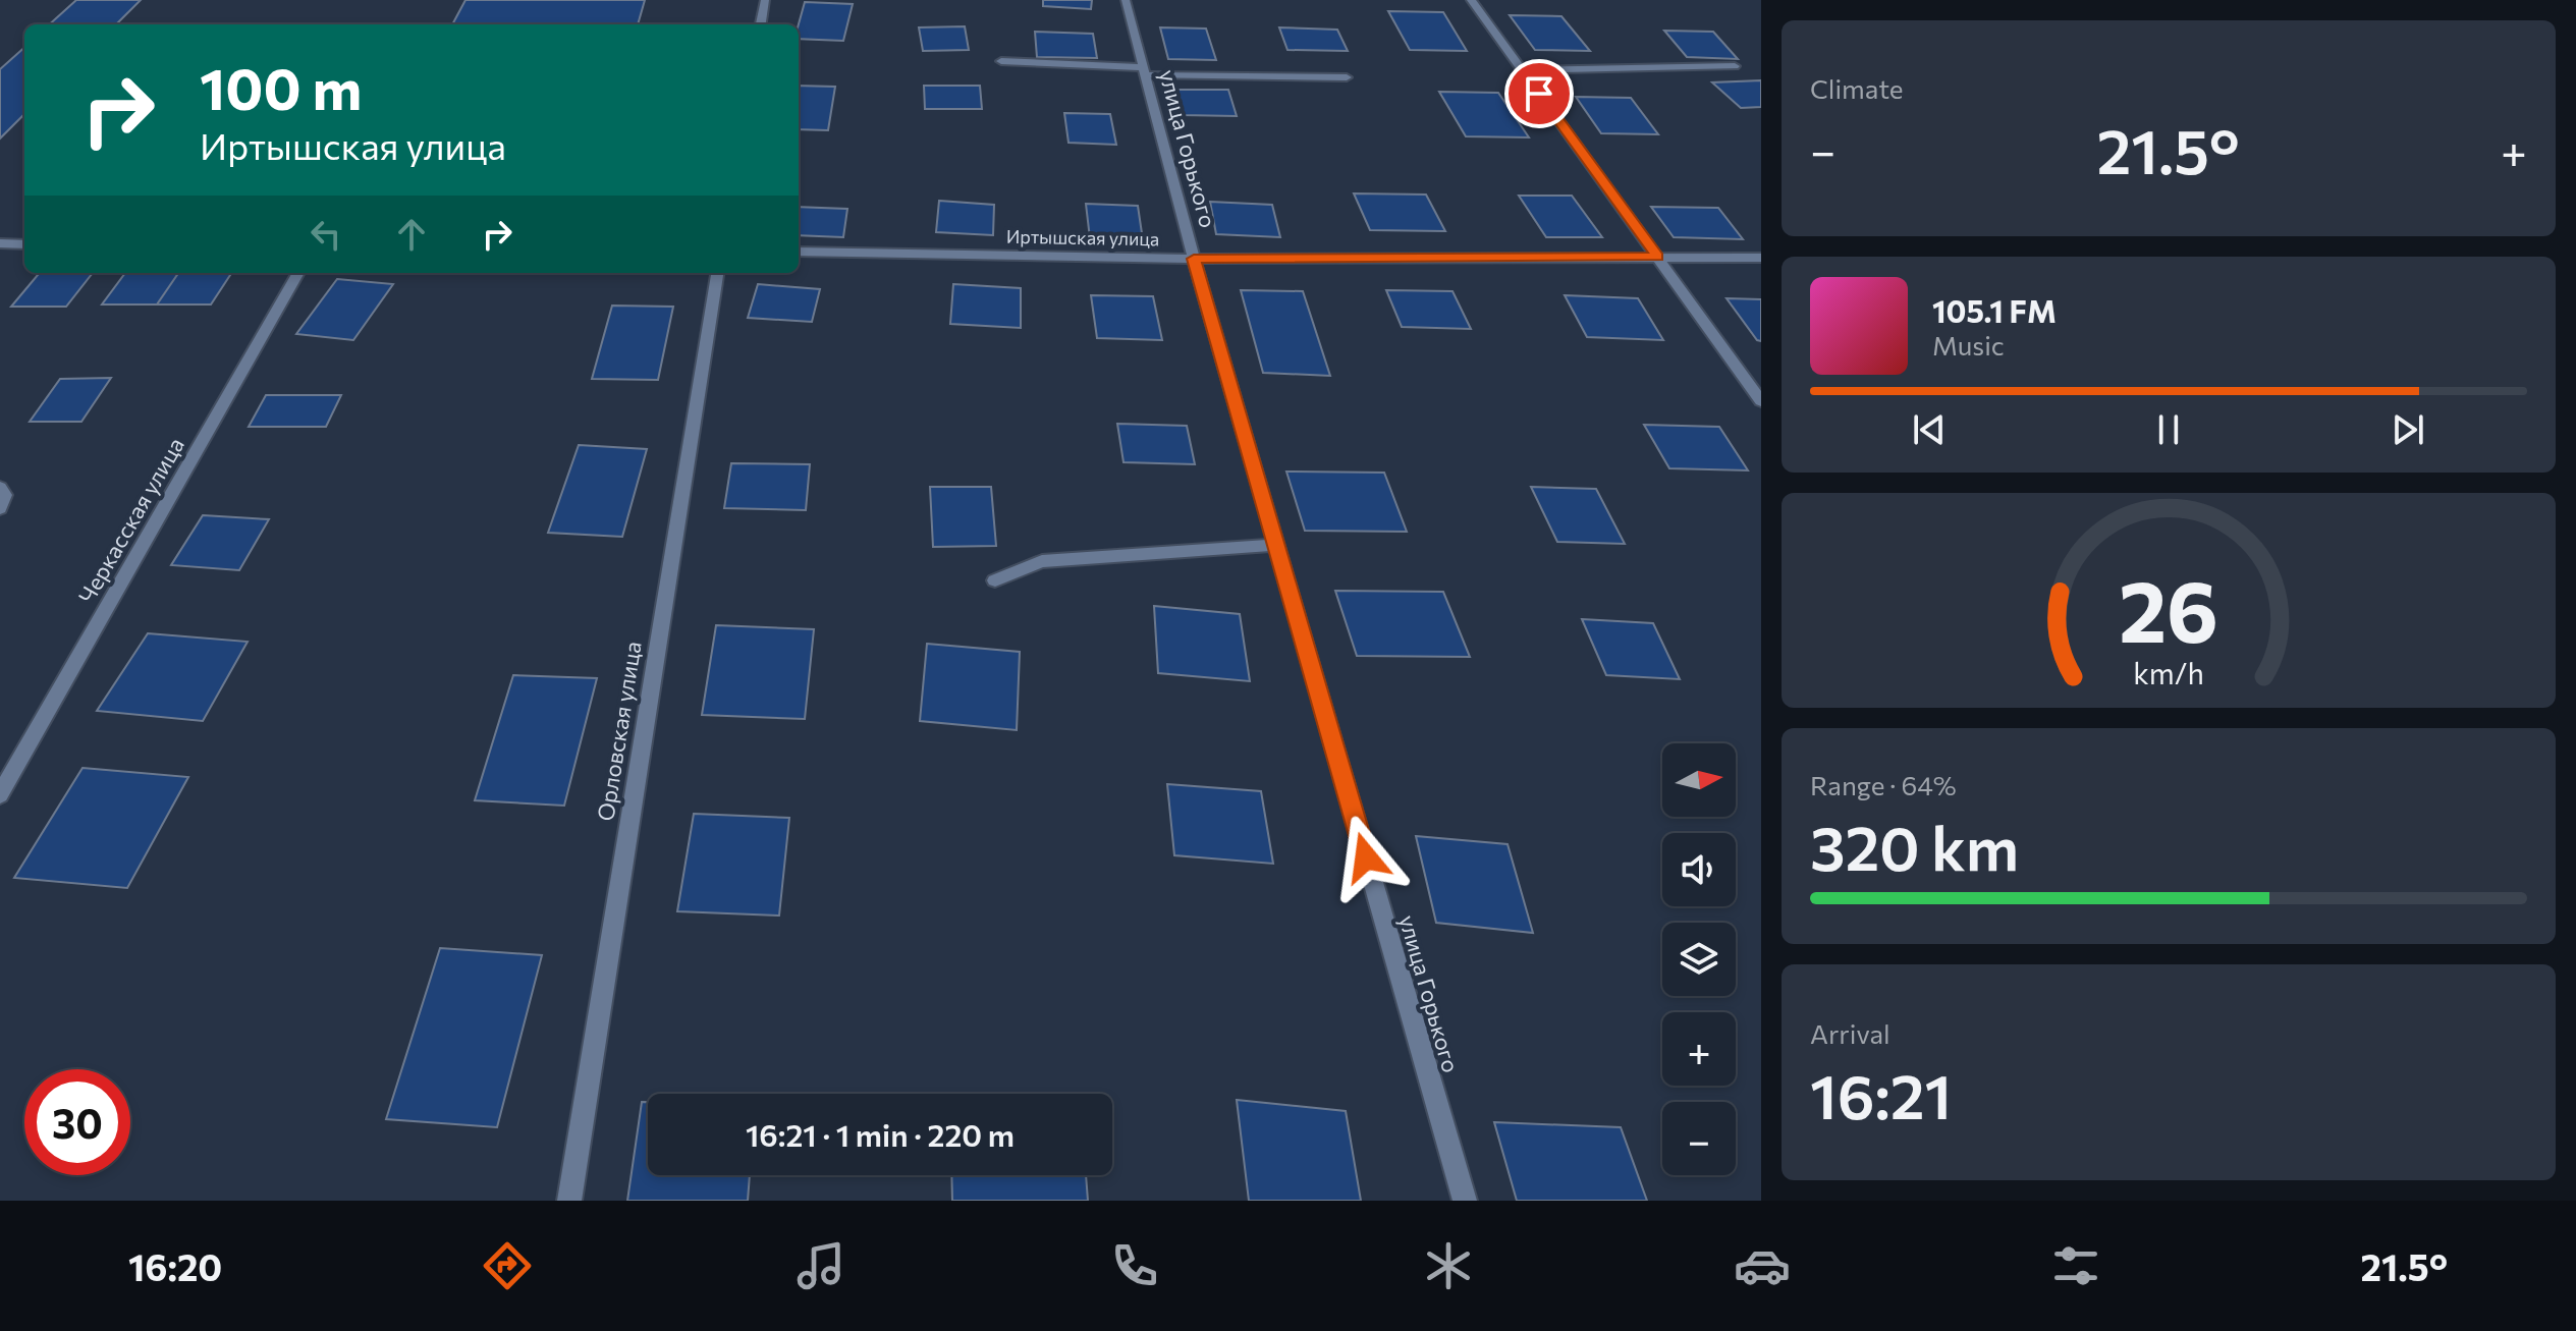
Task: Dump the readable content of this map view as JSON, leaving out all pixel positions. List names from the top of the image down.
{
  "streets": {
    "street": [
      "улица Горького",
      "Иртышская улица",
      "Черкасская улица",
      "Орловская улица"
    ]
  },
  "crossings": [
    ["улица Горького", "Иртышская улица"]
  ],
  "north": "right",
  "page": {
    "tile": [
      "Climate",
      ["Range · 64%", "320 km"],
      ["Arrival", "16:21"]
    ],
    "turn": ["100 m", "Иртышская улица"],
    "heat": ["−", "21.5°", "+"],
    "song": ["105.1 FM", "Music"],
    "map_buttons": ["+", "−"],
    "limit": "30",
    "trip": "16:21 · 1 min · 220 m",
    "tabs": ["16:20", "21.5°"],
    "gauge": ["26", "km/h"]
  }
}
